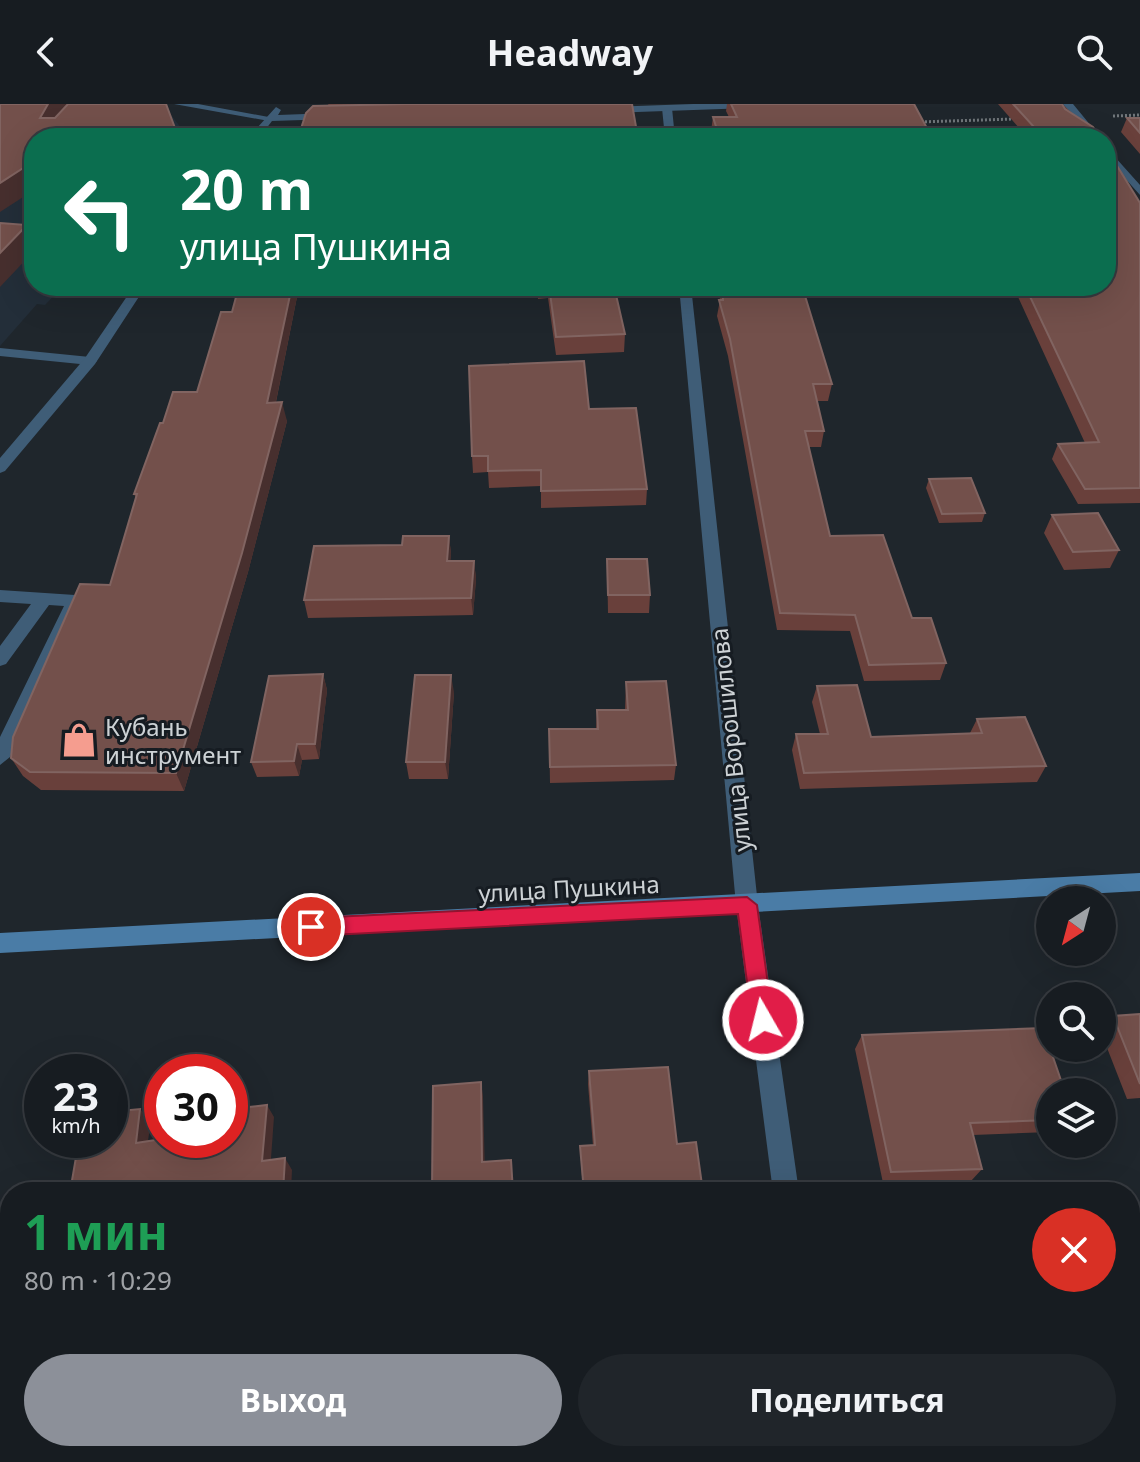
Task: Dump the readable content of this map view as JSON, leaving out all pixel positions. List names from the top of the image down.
{
  "streets": {
    "main road": ["улица Пушкина"],
    "street": ["улица Ворошилова"]
  },
  "crossings": [
    ["улица Ворошилова", "улица Пушкина"]
  ],
  "places": {
    "shop": ["Кубань инструмент"]
  },
  "north": "bottom left",
  "page": {
    "header": "Headway",
    "turn": ["20 m", "улица Пушкина"],
    "speed": "23 km/h",
    "limit": "30",
    "heading": ["1 мин", "80 m · 10:29"],
    "buttons": ["Выход", "Поделиться"]
  }
}
